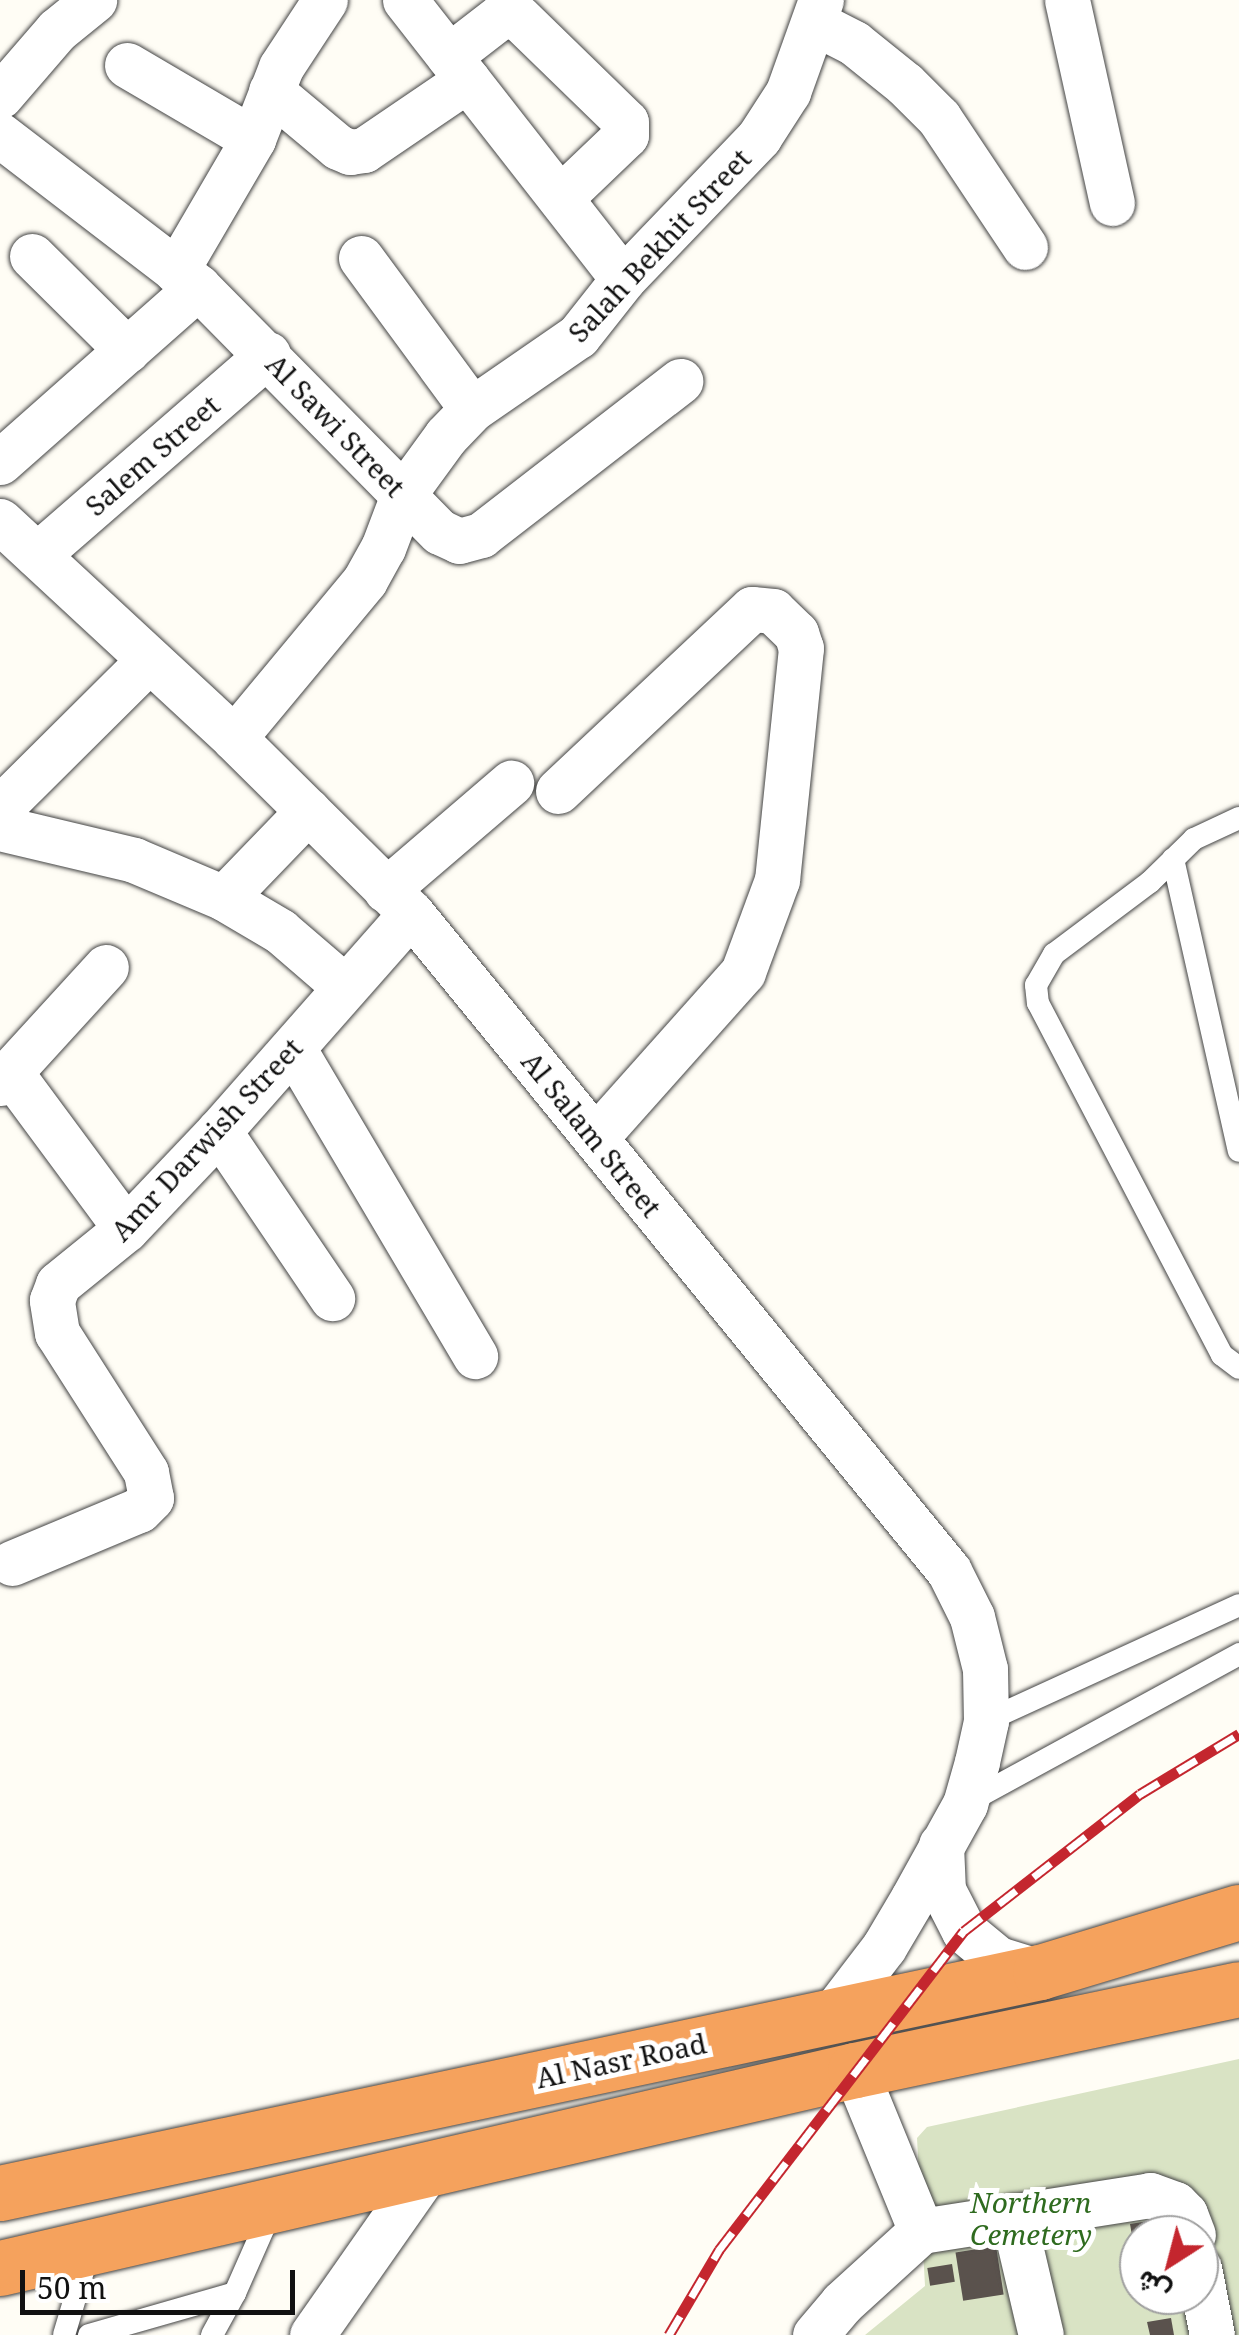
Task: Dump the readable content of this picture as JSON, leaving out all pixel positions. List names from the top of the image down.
{
  "streets": {
    "highway": ["Al Nasr Road"],
    "street": [
      "Salah Bekhit Street",
      "Al Sawi Street",
      "Salem Street",
      "Al Salam Street",
      "Amr Darwish Street"
    ]
  },
  "crossings": [
    ["Salah Bekhit Street", "Al Sawi Street"],
    ["Salah Bekhit Street", "Al Salam Street"],
    ["Al Sawi Street", "Salem Street"],
    ["Salem Street", "Al Salam Street"],
    ["Al Salam Street", "Amr Darwish Street"],
    ["Al Salam Street", "Al Nasr Road"]
  ],
  "parks": ["Northern Cemetery"],
  "scale_bar": "50 m",
  "north": "bottom left"
}
